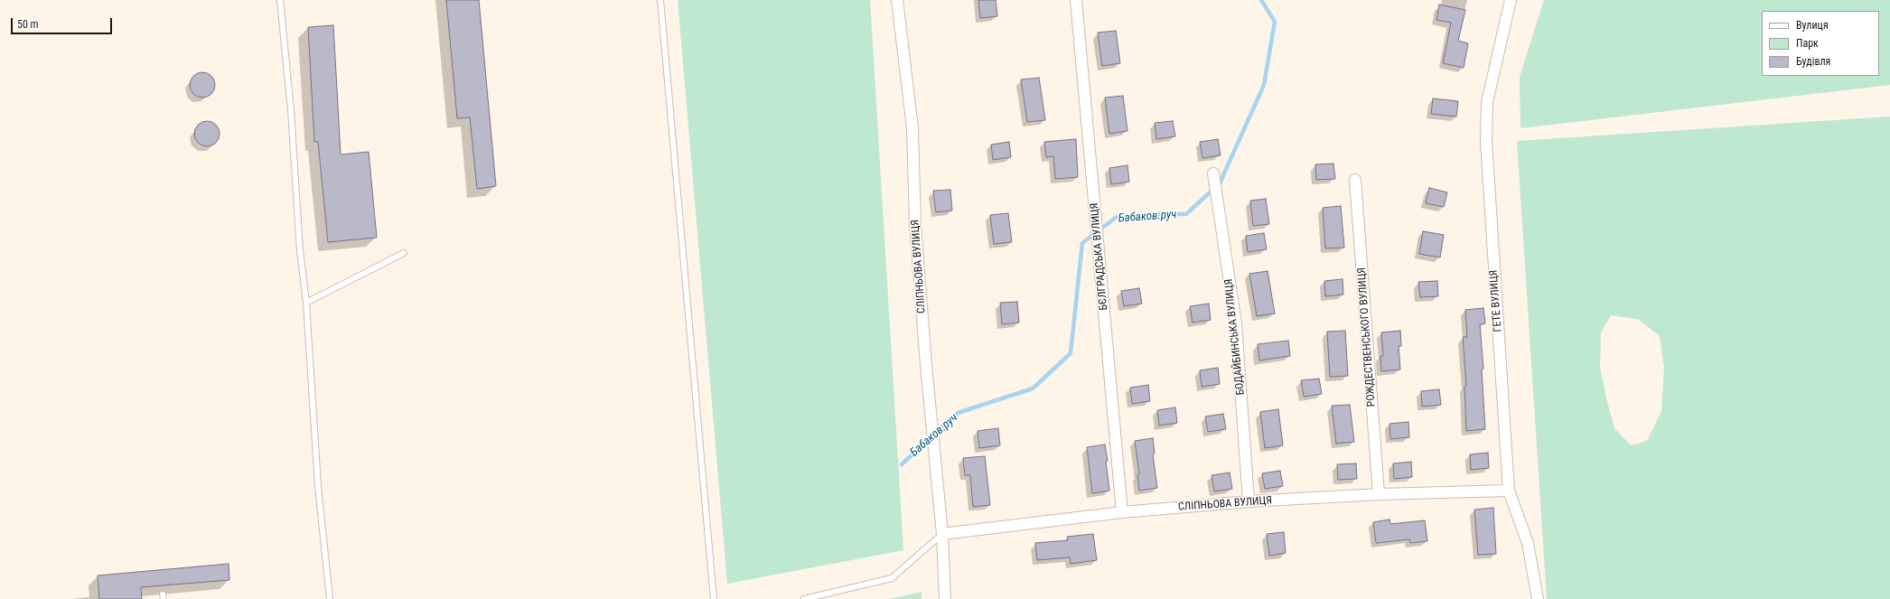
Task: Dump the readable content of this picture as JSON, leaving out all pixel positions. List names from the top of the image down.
{
  "streets": {
    "street": [
      "БЄЛГРАДСЬКА ВУЛИЦЯ",
      "СЛІПНЬОВА ВУЛИЦЯ",
      "ГЕТЕ ВУЛИЦЯ",
      "БОДАЙБИНСЬКА ВУЛИЦЯ",
      "РОЖДЕСТВЕНСЬКОГО ВУЛИЦЯ"
    ]
  },
  "crossings": [
    ["БЄЛГРАДСЬКА ВУЛИЦЯ", "СЛІПНЬОВА ВУЛИЦЯ"],
    ["СЛІПНЬОВА ВУЛИЦЯ", "ГЕТЕ ВУЛИЦЯ"],
    ["СЛІПНЬОВА ВУЛИЦЯ", "БОДАЙБИНСЬКА ВУЛИЦЯ"],
    ["СЛІПНЬОВА ВУЛИЦЯ", "РОЖДЕСТВЕНСЬКОГО ВУЛИЦЯ"]
  ],
  "water": ["Бабаков.руч"],
  "legend": ["Вулиця", "Парк", "Будівля"],
  "scale_bar": "50 m"
}
